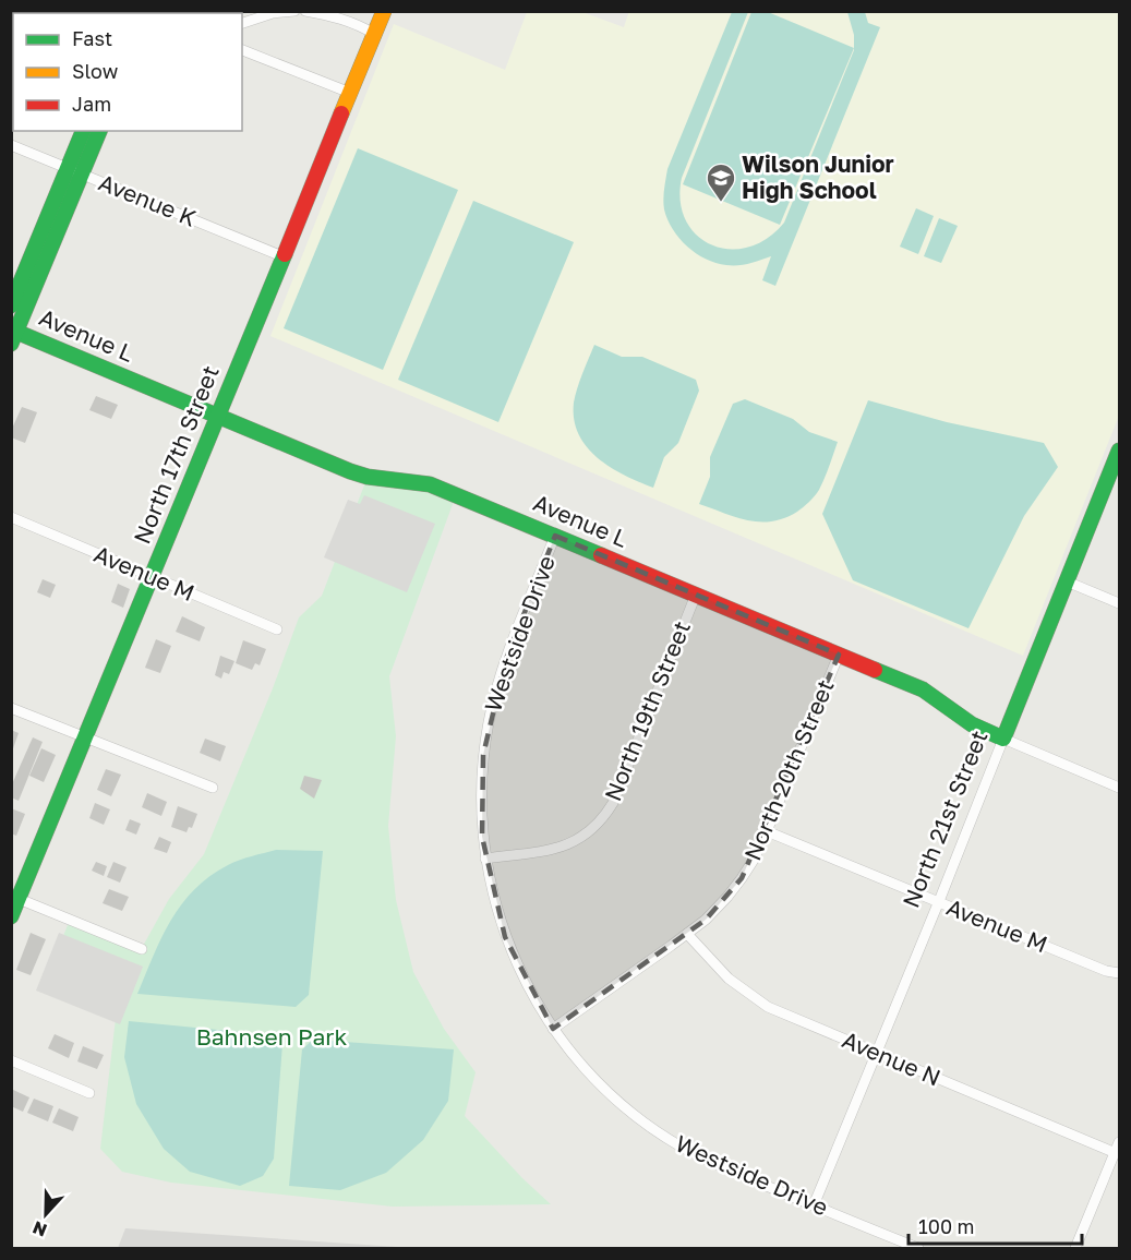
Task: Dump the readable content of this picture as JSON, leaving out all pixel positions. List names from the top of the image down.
{
  "streets": {
    "street": [
      "Avenue K",
      "Avenue L",
      "North 17th Street",
      "Avenue M",
      "Westside Drive",
      "North 19th Street",
      "North 20th Street",
      "North 21st Street",
      "Avenue N"
    ]
  },
  "crossings": [
    ["Avenue K", "North 17th Street"],
    ["Avenue L", "North 17th Street"],
    ["Avenue L", "Westside Drive"],
    ["Avenue L", "North 19th Street"],
    ["Avenue L", "North 20th Street"],
    ["Avenue L", "North 21st Street"],
    ["North 17th Street", "Avenue M"],
    ["Avenue M", "North 20th Street"],
    ["Avenue M", "North 21st Street"],
    ["Westside Drive", "North 19th Street"],
    ["Westside Drive", "North 20th Street"],
    ["Westside Drive", "North 21st Street"],
    ["North 20th Street", "Avenue N"],
    ["North 21st Street", "Avenue N"]
  ],
  "parks": ["Bahnsen Park"],
  "places": {
    "school or university": ["Wilson Junior High School"]
  },
  "legend": ["Fast", "Slow", "Jam"],
  "scale_bar": "100 m",
  "north": "bottom"
}
